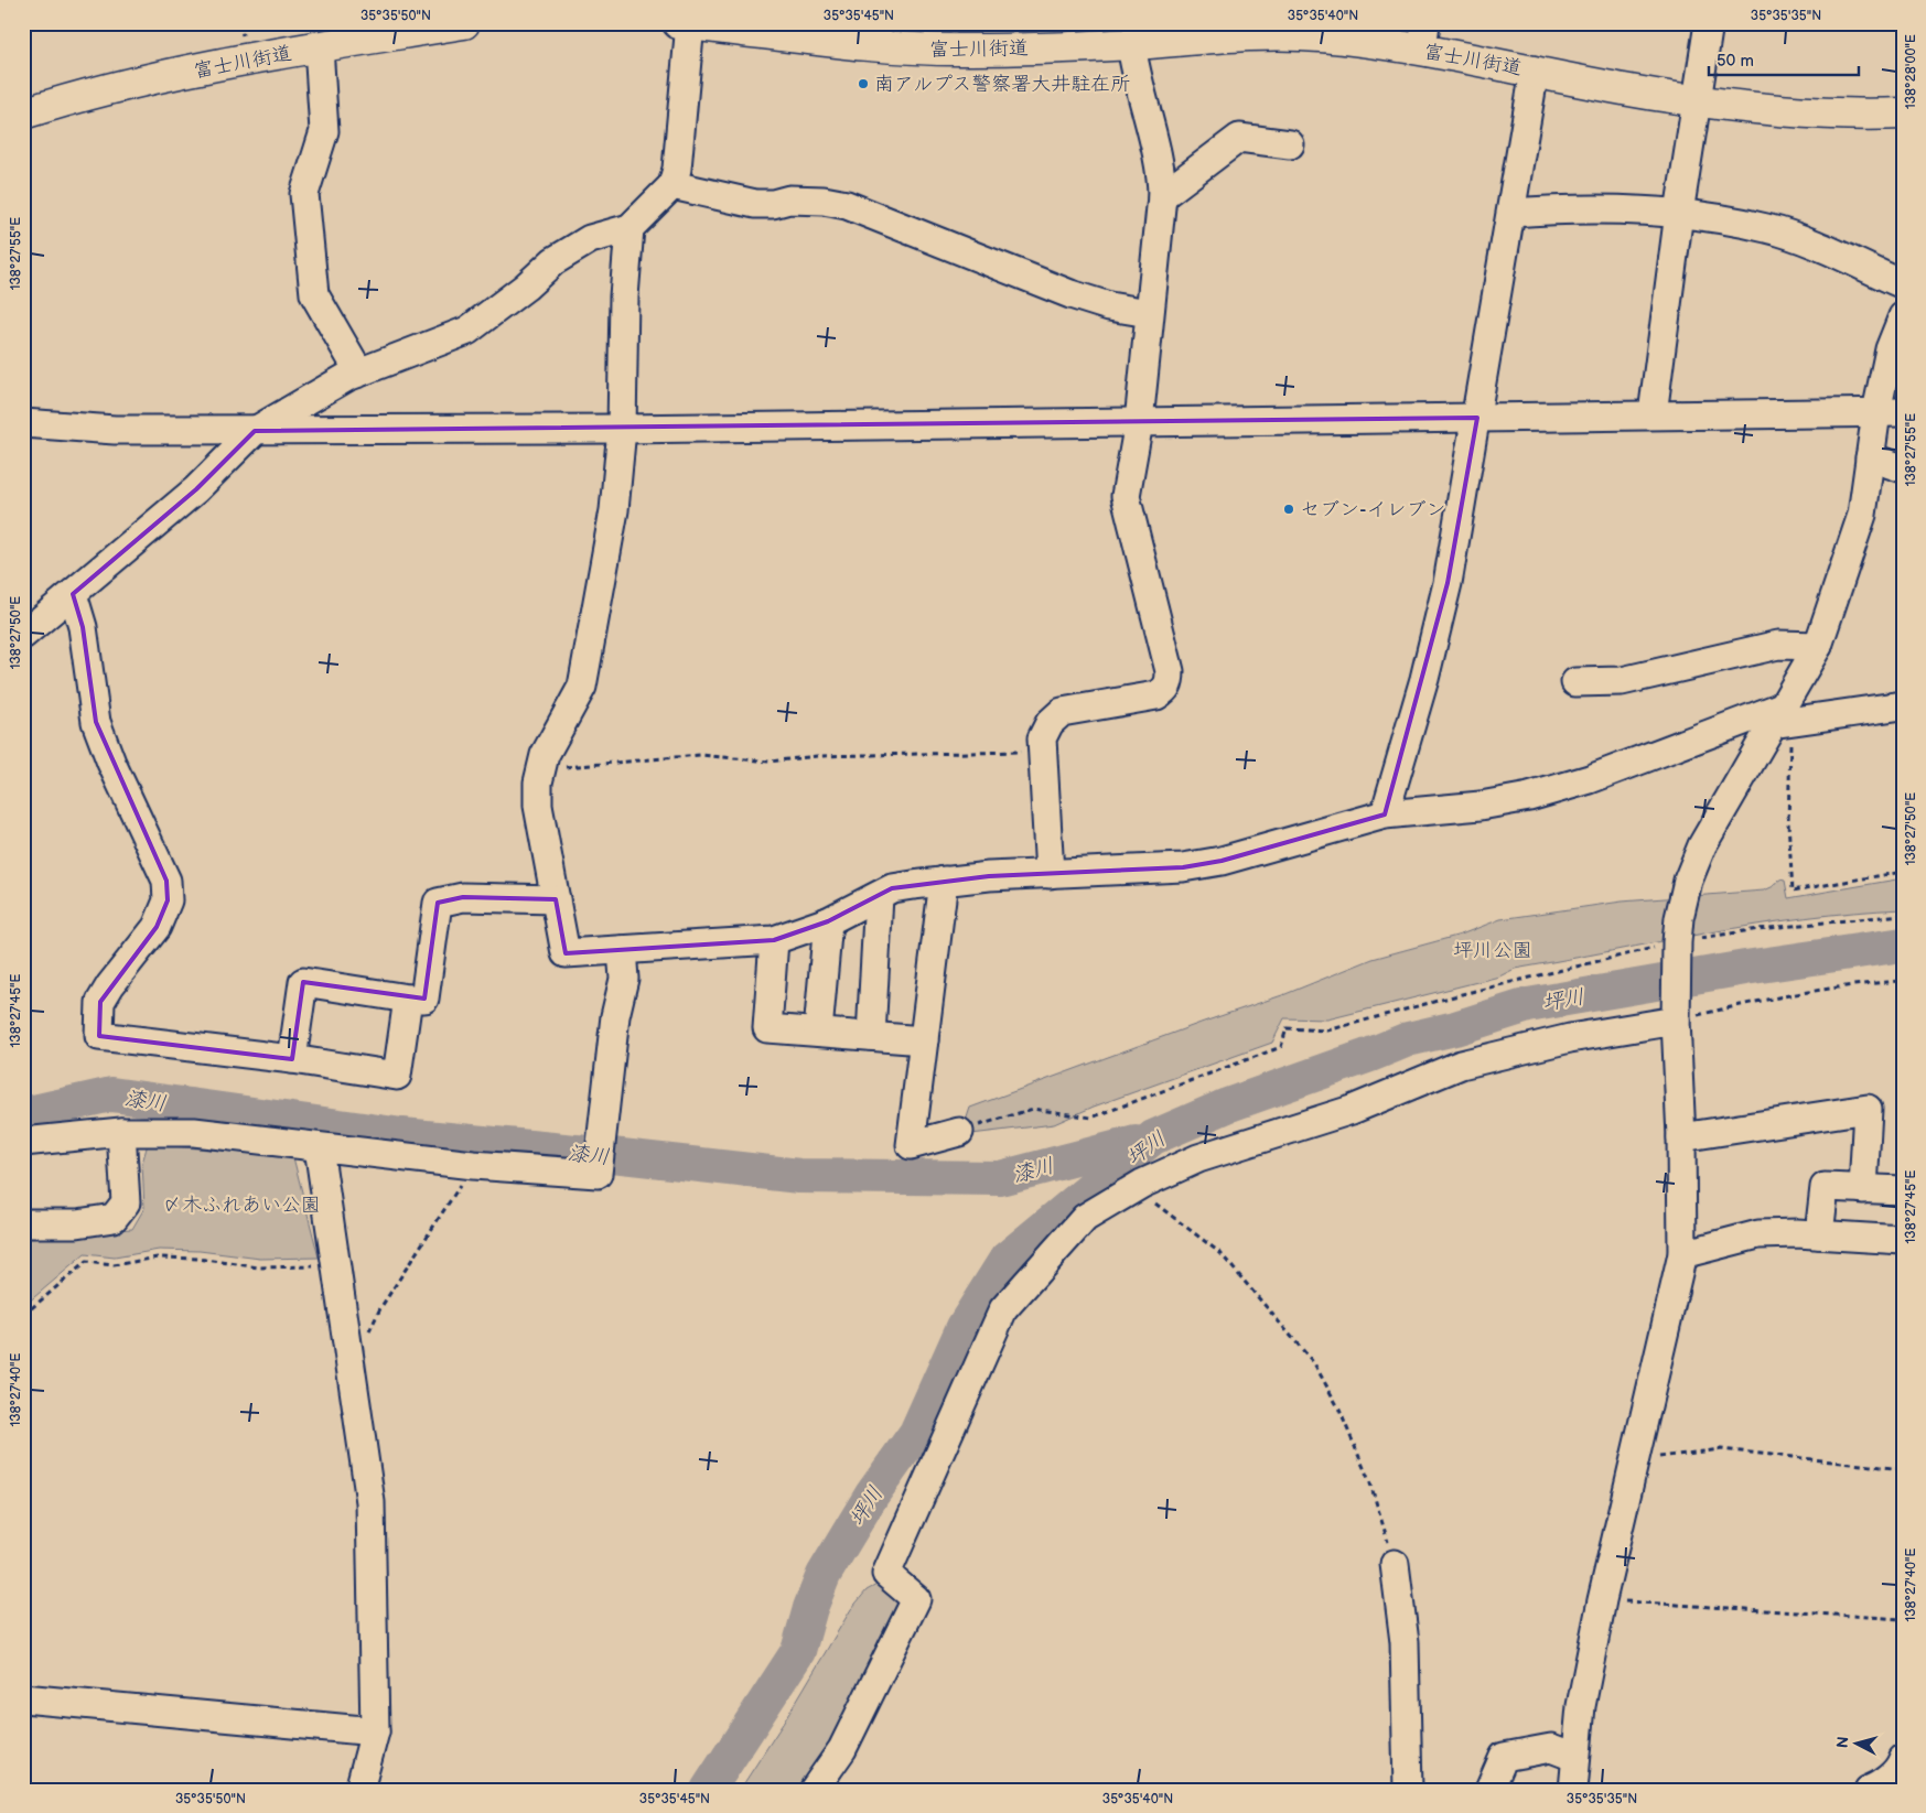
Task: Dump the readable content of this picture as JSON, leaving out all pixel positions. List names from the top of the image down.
{
  "streets": {
    "main road": ["富士川街道"]
  },
  "water": ["坪川", "漆川"],
  "parks": ["坪川公園", "〆木ふれあい公園"],
  "places": ["南アルプス警察署大井駐在所", "セブン-イレブン"],
  "scale_bar": "50 m",
  "north": "left",
  "coordinates": [
    "35°35'50\"N",
    "35°35'45\"N",
    "35°35'40\"N",
    "35°35'35\"N",
    "138°28'00\"E",
    "138°27'55\"E",
    "138°27'50\"E",
    "138°27'45\"E",
    "138°27'40\"E"
  ]
}
